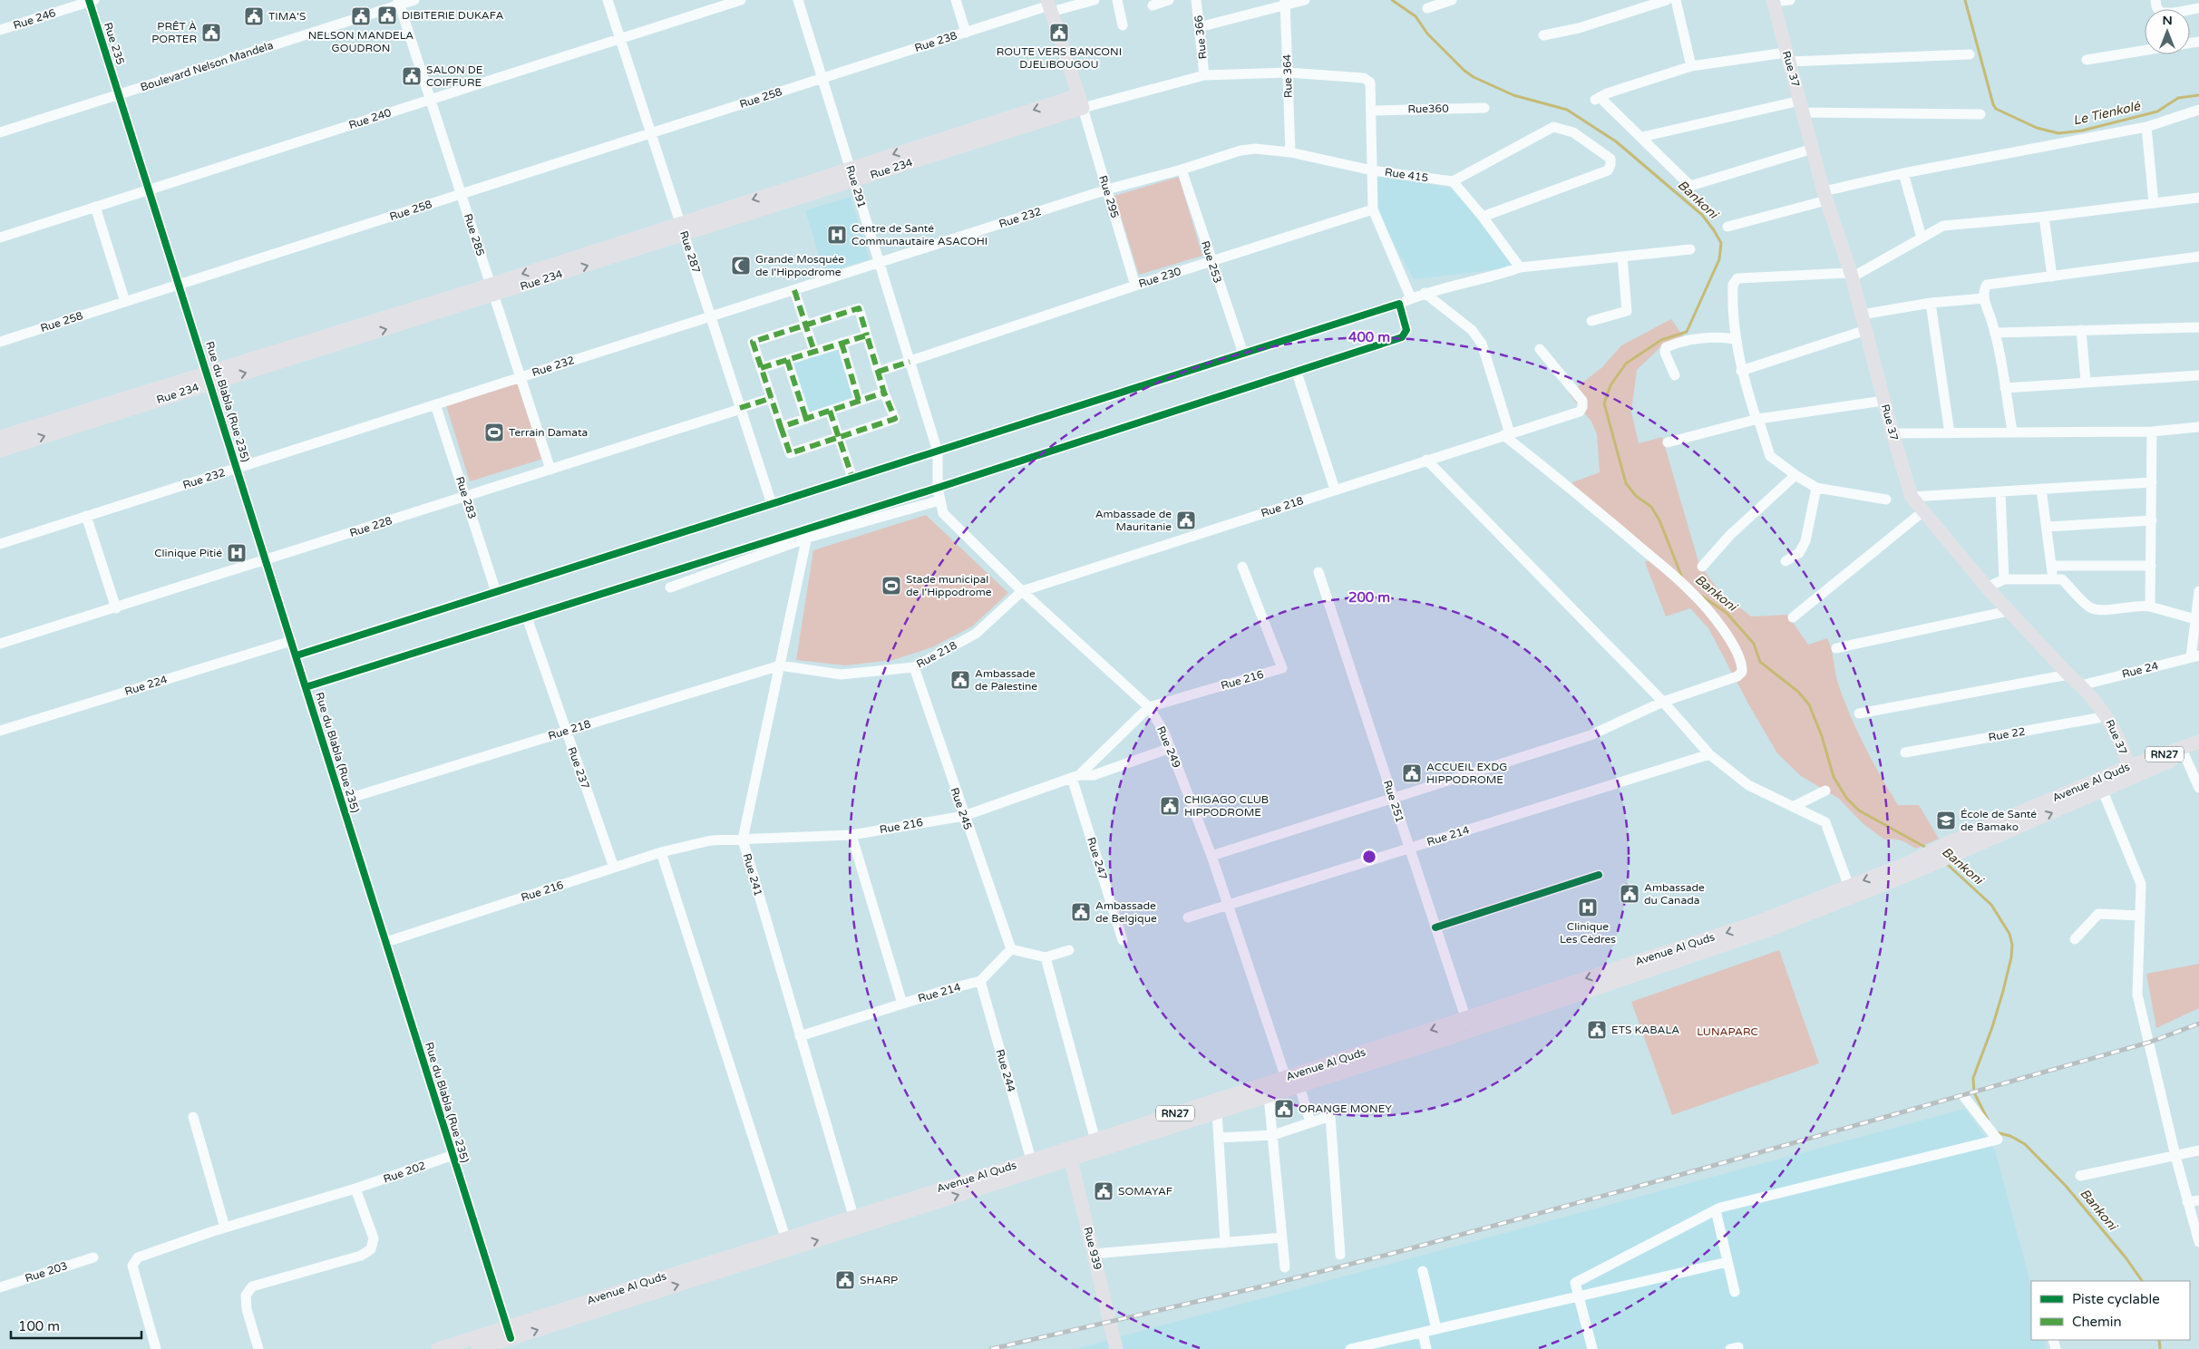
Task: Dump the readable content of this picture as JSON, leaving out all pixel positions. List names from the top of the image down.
{
  "streets": {
    "main road": [
      "Rue 37",
      "Rue 234",
      "RN27",
      "Avenue Al Quds",
      "Rue 939"
    ],
    "street": [
      "Rue 246",
      "Rue 366",
      "Rue 238",
      "Rue 235",
      "Boulevard Nelson Mandela",
      "Rue 364",
      "Rue 258",
      "Rue360",
      "Rue 240",
      "Rue 415",
      "Rue 291",
      "Rue 295",
      "Rue 232",
      "Rue 285",
      "Rue 287",
      "Rue 253",
      "Rue 230",
      "Rue du Blabla (Rue 235)",
      "Rue 283",
      "Rue 218",
      "Rue 228",
      "Rue 24",
      "Rue 216",
      "Rue 224",
      "Rue 22",
      "Rue 249",
      "Rue 237",
      "Rue 251",
      "Rue 245",
      "Rue 214",
      "Rue 247",
      "Rue 241",
      "Rue 244",
      "Rue 202",
      "Rue 203"
    ]
  },
  "crossings": [
    ["Rue 246", "Rue 235"],
    ["Rue 238", "Rue 258"],
    ["Rue 238", "Rue 291"],
    ["Rue 235", "Boulevard Nelson Mandela"],
    ["Rue 235", "Rue du Blabla (Rue 235)"],
    ["Boulevard Nelson Mandela", "Rue 285"],
    ["Boulevard Nelson Mandela", "Rue du Blabla (Rue 235)"],
    ["Rue 37", "Rue 24"],
    ["Rue 37", "Rue 22"],
    ["Rue 37", "Avenue Al Quds"],
    ["Rue 364", "Rue 415"],
    ["Rue 258", "Rue 291"],
    ["Rue 258", "Rue 285"],
    ["Rue 258", "Rue 287"],
    ["Rue 258", "Rue du Blabla (Rue 235)"],
    ["Rue 240", "Rue 285"],
    ["Rue 240", "Rue 287"],
    ["Rue 240", "Rue du Blabla (Rue 235)"],
    ["Rue 234", "Rue 291"],
    ["Rue 234", "Rue 295"],
    ["Rue 234", "Rue 285"],
    ["Rue 234", "Rue 287"],
    ["Rue 234", "Rue du Blabla (Rue 235)"],
    ["Rue 415", "Rue 295"],
    ["Rue 415", "Rue 232"],
    ["Rue 415", "Rue 253"],
    ["Rue 291", "Rue 232"],
    ["Rue 291", "Rue 230"],
    ["Rue 291", "Rue 249"],
    ["Rue 295", "Rue 232"],
    ["Rue 295", "Rue 230"],
    ["Rue 232", "Rue 285"],
    ["Rue 232", "Rue 287"],
    ["Rue 232", "Rue du Blabla (Rue 235)"],
    ["Rue 232", "Rue 283"],
    ["Rue 285", "Rue 228"],
    ["Rue 287", "Rue 228"],
    ["Rue 253", "Rue 230"],
    ["Rue du Blabla (Rue 235)", "Rue 218"],
    ["Rue du Blabla (Rue 235)", "Rue 228"],
    ["Rue du Blabla (Rue 235)", "Rue 216"],
    ["Rue du Blabla (Rue 235)", "Rue 224"],
    ["Rue du Blabla (Rue 235)", "Avenue Al Quds"],
    ["Rue du Blabla (Rue 235)", "Rue 202"],
    ["Rue 283", "Rue 228"],
    ["Rue 218", "Rue 249"],
    ["Rue 218", "Rue 237"],
    ["Rue 218", "Rue 245"],
    ["Rue 218", "Rue 241"],
    ["Rue 216", "Rue 249"],
    ["Rue 216", "Rue 237"],
    ["Rue 216", "Rue 245"],
    ["Rue 216", "Rue 247"],
    ["Rue 216", "Rue 241"],
    ["Rue 249", "Avenue Al Quds"],
    ["Rue 249", "Rue 214"],
    ["Avenue Al Quds", "Rue 251"],
    ["Avenue Al Quds", "Rue 241"],
    ["Avenue Al Quds", "Rue 244"],
    ["Avenue Al Quds", "Rue 939"],
    ["Rue 251", "Rue 214"],
    ["Rue 245", "Rue 214"],
    ["Rue 214", "Rue 241"],
    ["Rue 214", "Rue 244"]
  ],
  "water": ["Le Tienkolé", "Bankoni"],
  "parks": ["LUNAPARC"],
  "places": {
    "public building": [
      "DIBITERIE DUKAFA",
      "TIMA'S",
      "NELSON MANDELA GOUDRON",
      "PRÊT À PORTER",
      "ROUTE VERS BANCONI DJELIBOUGOU",
      "SALON DE COIFFURE",
      "Ambassade de Mauritanie",
      "Ambassade de Palestine",
      "ACCUEIL EXDG HIPPODROME",
      "CHIGAGO CLUB HIPPODROME",
      "Ambassade du Canada",
      "Ambassade de Belgique",
      "ETS KABALA",
      "ORANGE MONEY",
      "SOMAYAF",
      "SHARP"
    ],
    "hospital": ["Centre de Santé Communautaire ASACOHI", "Clinique Pitié", "Clinique Les Cèdres"],
    "mosque": ["Grande Mosquée de l'Hippodrome"],
    "sports": ["Terrain Damata", "Stade municipal de l'Hippodrome"],
    "school or university": ["École de Santé de Bamako"]
  },
  "legend": ["Piste cyclable", "Chemin"],
  "scale_bar": "100 m",
  "north": "top",
  "rings": ["400 m", "200 m"]
}
